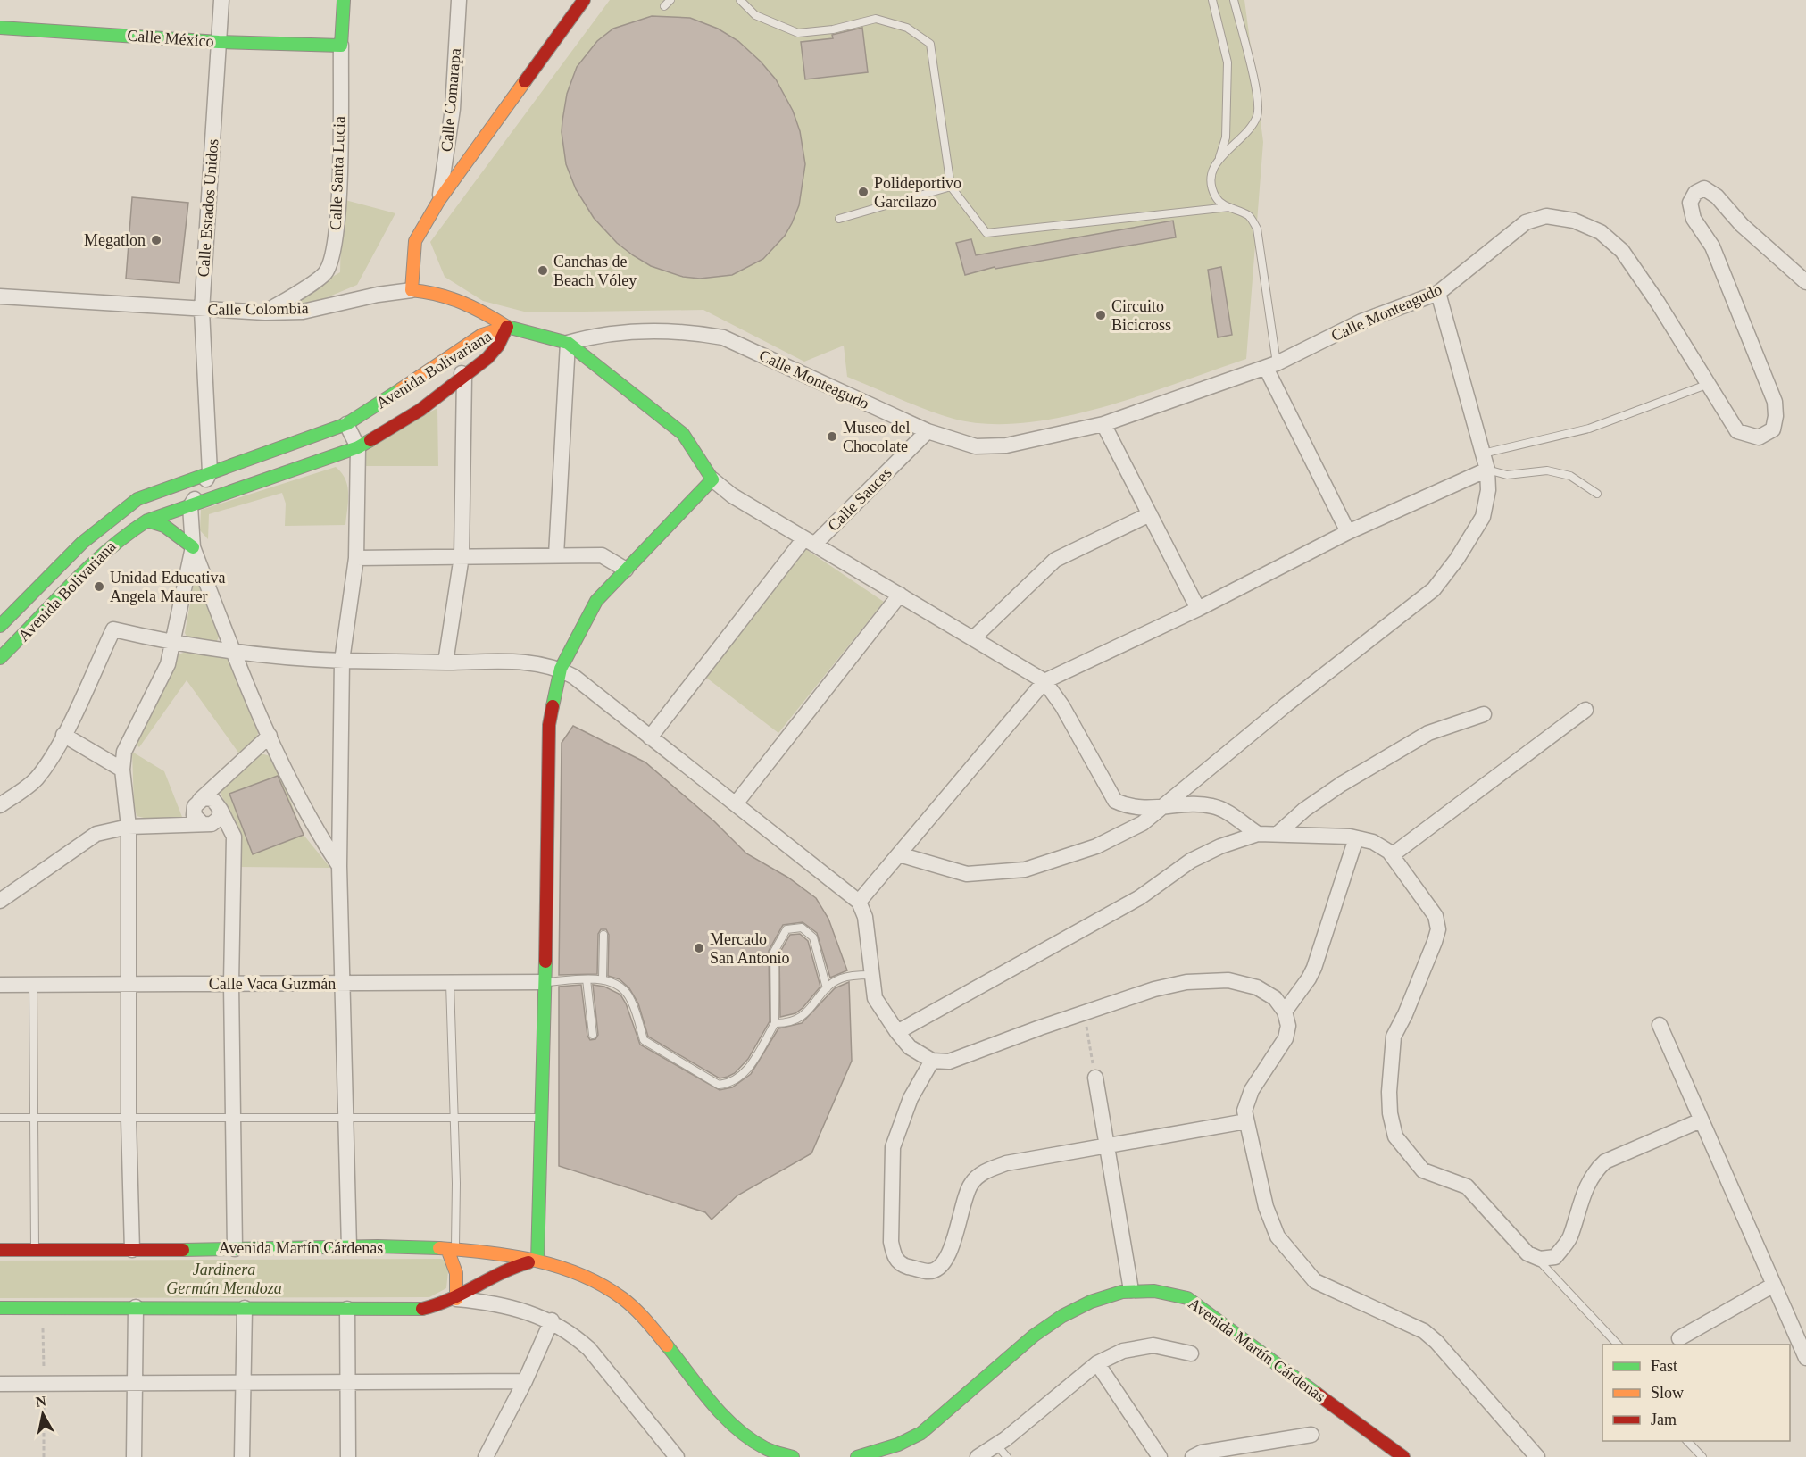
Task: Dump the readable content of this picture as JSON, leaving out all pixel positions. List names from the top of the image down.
{
  "streets": {
    "main road": [
      "Calle México",
      "Calle Santa Lucia",
      "Calle Colombia",
      "Avenida Bolivariana",
      "Avenida Martín Cárdenas"
    ],
    "street": [
      "Calle Comarapa",
      "Calle Estados Unidos",
      "Calle Monteagudo",
      "Calle Sauces",
      "Calle Vaca Guzmán"
    ]
  },
  "crossings": [
    ["Calle México", "Calle Santa Lucia"],
    ["Calle México", "Calle Estados Unidos"],
    ["Calle Santa Lucia", "Calle Colombia"],
    ["Calle Estados Unidos", "Calle Colombia"],
    ["Calle Estados Unidos", "Avenida Bolivariana"],
    ["Calle Colombia", "Calle Monteagudo"],
    ["Calle Colombia", "Avenida Bolivariana"],
    ["Calle Monteagudo", "Calle Sauces"]
  ],
  "parks": ["Jardinera Germán Mendoza"],
  "places": [
    "Polideportivo Garcilazo",
    "Megatlon",
    "Canchas de Beach Vóley",
    "Circuito Bicicross",
    "Museo del Chocolate",
    "Unidad Educativa Angela Maurer",
    "Mercado San Antonio"
  ],
  "legend": ["Fast", "Slow", "Jam"],
  "north": "top"
}
